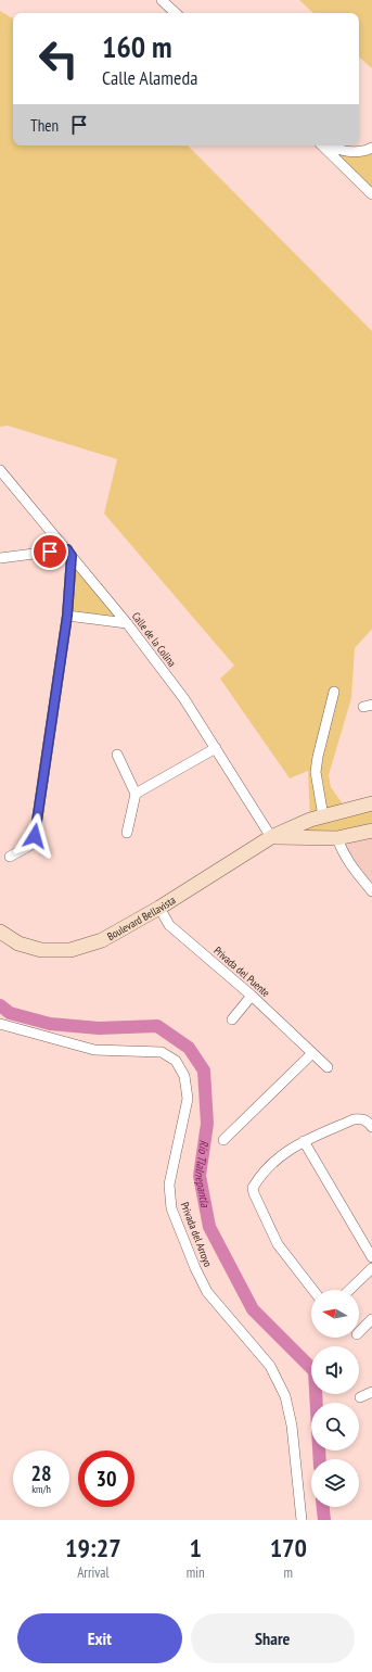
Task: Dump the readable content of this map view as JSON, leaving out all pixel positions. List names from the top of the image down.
{
  "streets": {
    "main road": ["Boulevard Bellavista"],
    "street": ["Calle de la Colina", "Privada del Puente", "Privada del Arroyo"]
  },
  "crossings": [
    ["Calle de la Colina", "Boulevard Bellavista"],
    ["Boulevard Bellavista", "Privada del Puente"]
  ],
  "water": ["Río Tlalnepantla"],
  "north": "left",
  "page": {
    "turn": ["160 m", "Calle Alameda"],
    "then": "Then",
    "speed": "28 km/h",
    "limit": "30",
    "eta": [
      "19:27",
      "Arrival",
      "1",
      "min",
      "170",
      "m"
    ],
    "buttons": ["Exit", "Share"]
  }
}
